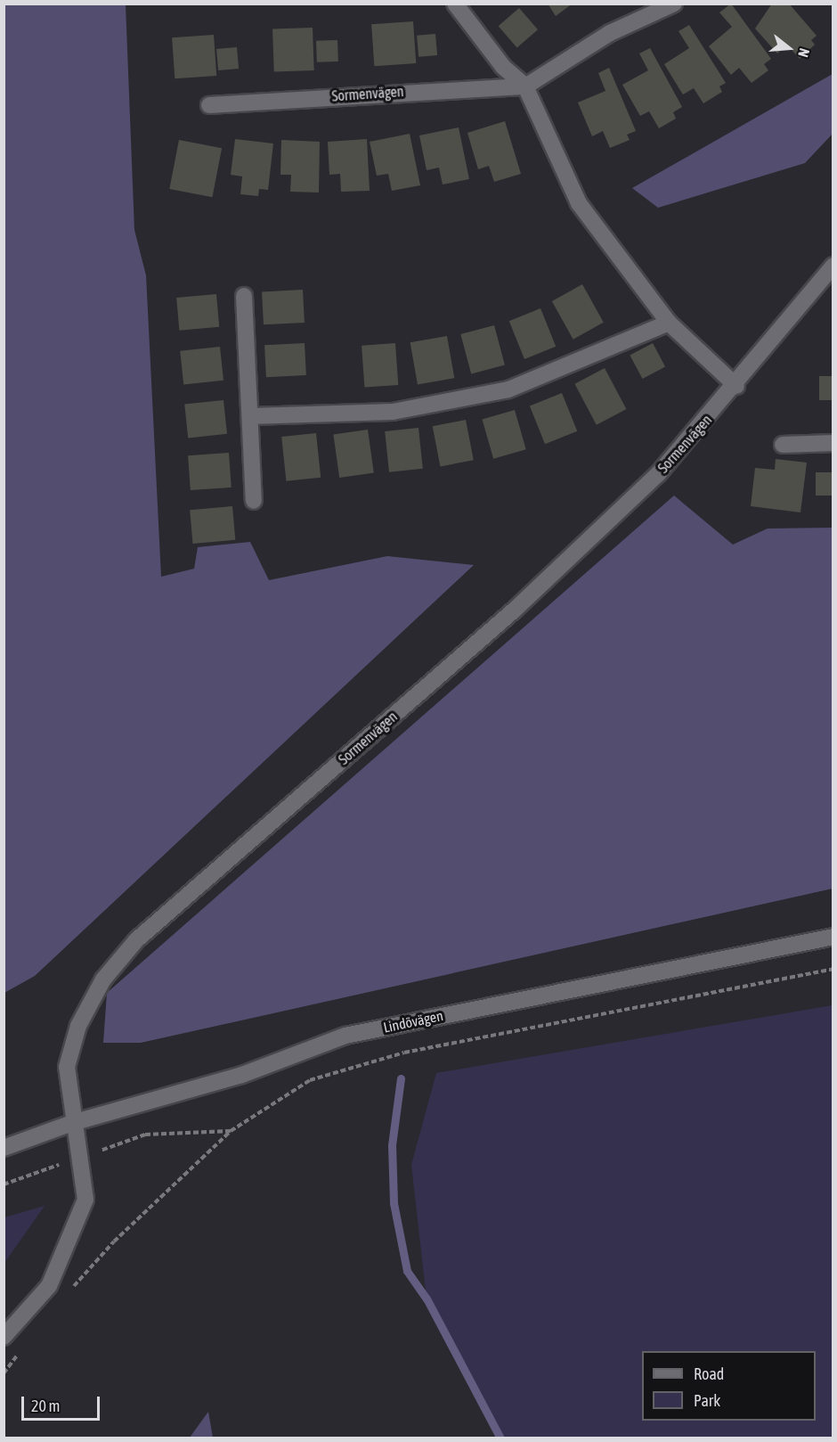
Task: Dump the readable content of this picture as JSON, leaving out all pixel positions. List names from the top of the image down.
{
  "streets": {
    "street": ["Sormenvägen", "Lindövägen"]
  },
  "crossings": [
    ["Sormenvägen", "Lindövägen"]
  ],
  "legend": ["Road", "Park"],
  "scale_bar": "20 m",
  "north": "right"
}
